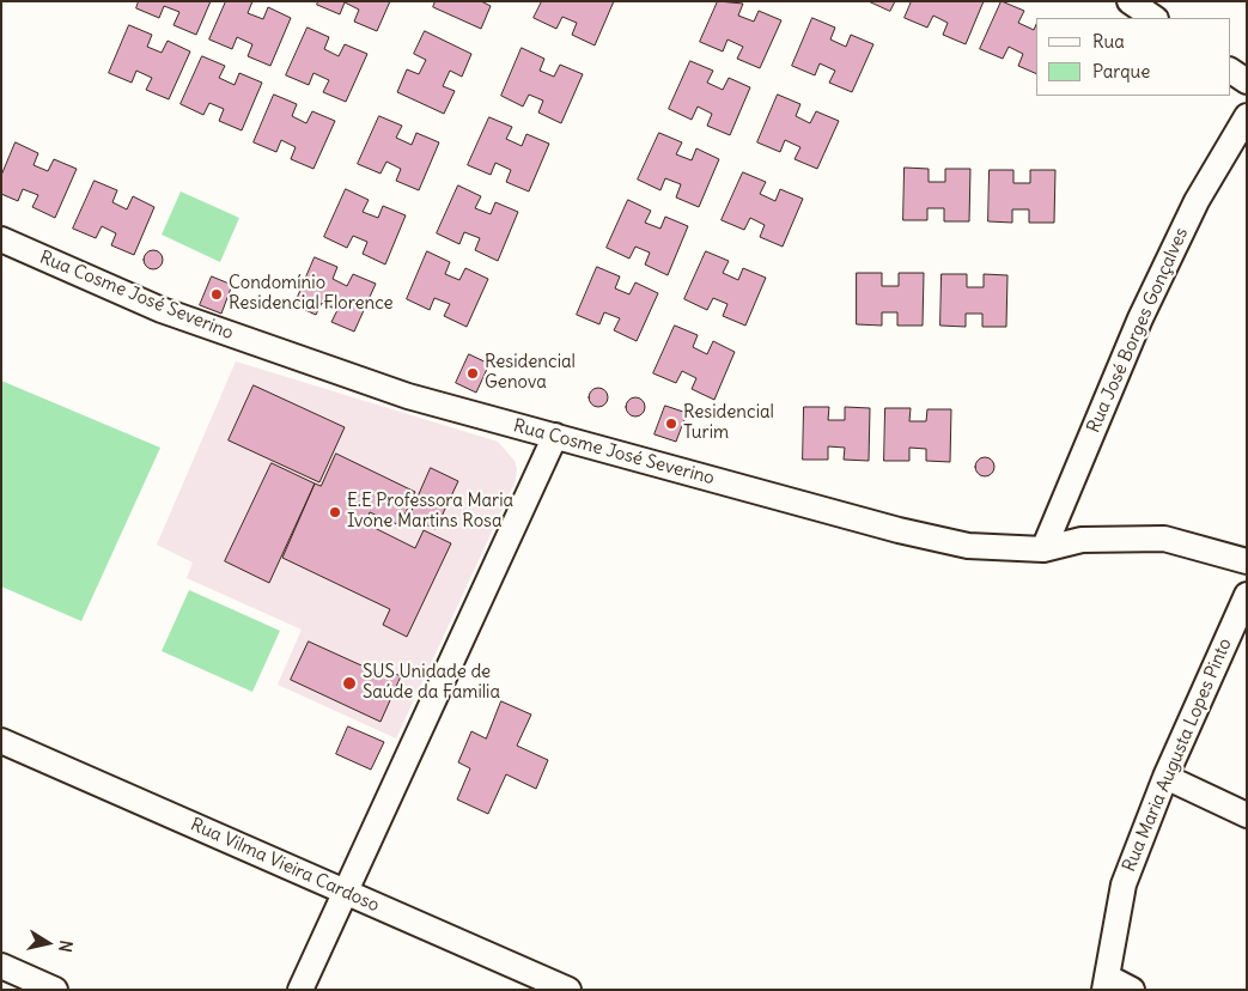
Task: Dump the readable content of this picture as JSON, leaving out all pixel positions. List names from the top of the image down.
{
  "streets": {
    "street": [
      "Rua Cosme José Severino",
      "Rua José Borges Gonçalves",
      "Rua Maria Augusta Lopes Pinto",
      "Rua Vilma Vieira Cardoso"
    ]
  },
  "crossings": [
    ["Rua Cosme José Severino", "Rua José Borges Gonçalves"]
  ],
  "places": [
    "Condomínio Residencial Florence",
    "Residencial Genova",
    "Residencial Turim",
    "E.E Professora Maria Ivone Martins Rosa",
    "SUS Unidade de Saúde da Familia"
  ],
  "legend": ["Rua", "Parque"],
  "north": "right"
}
